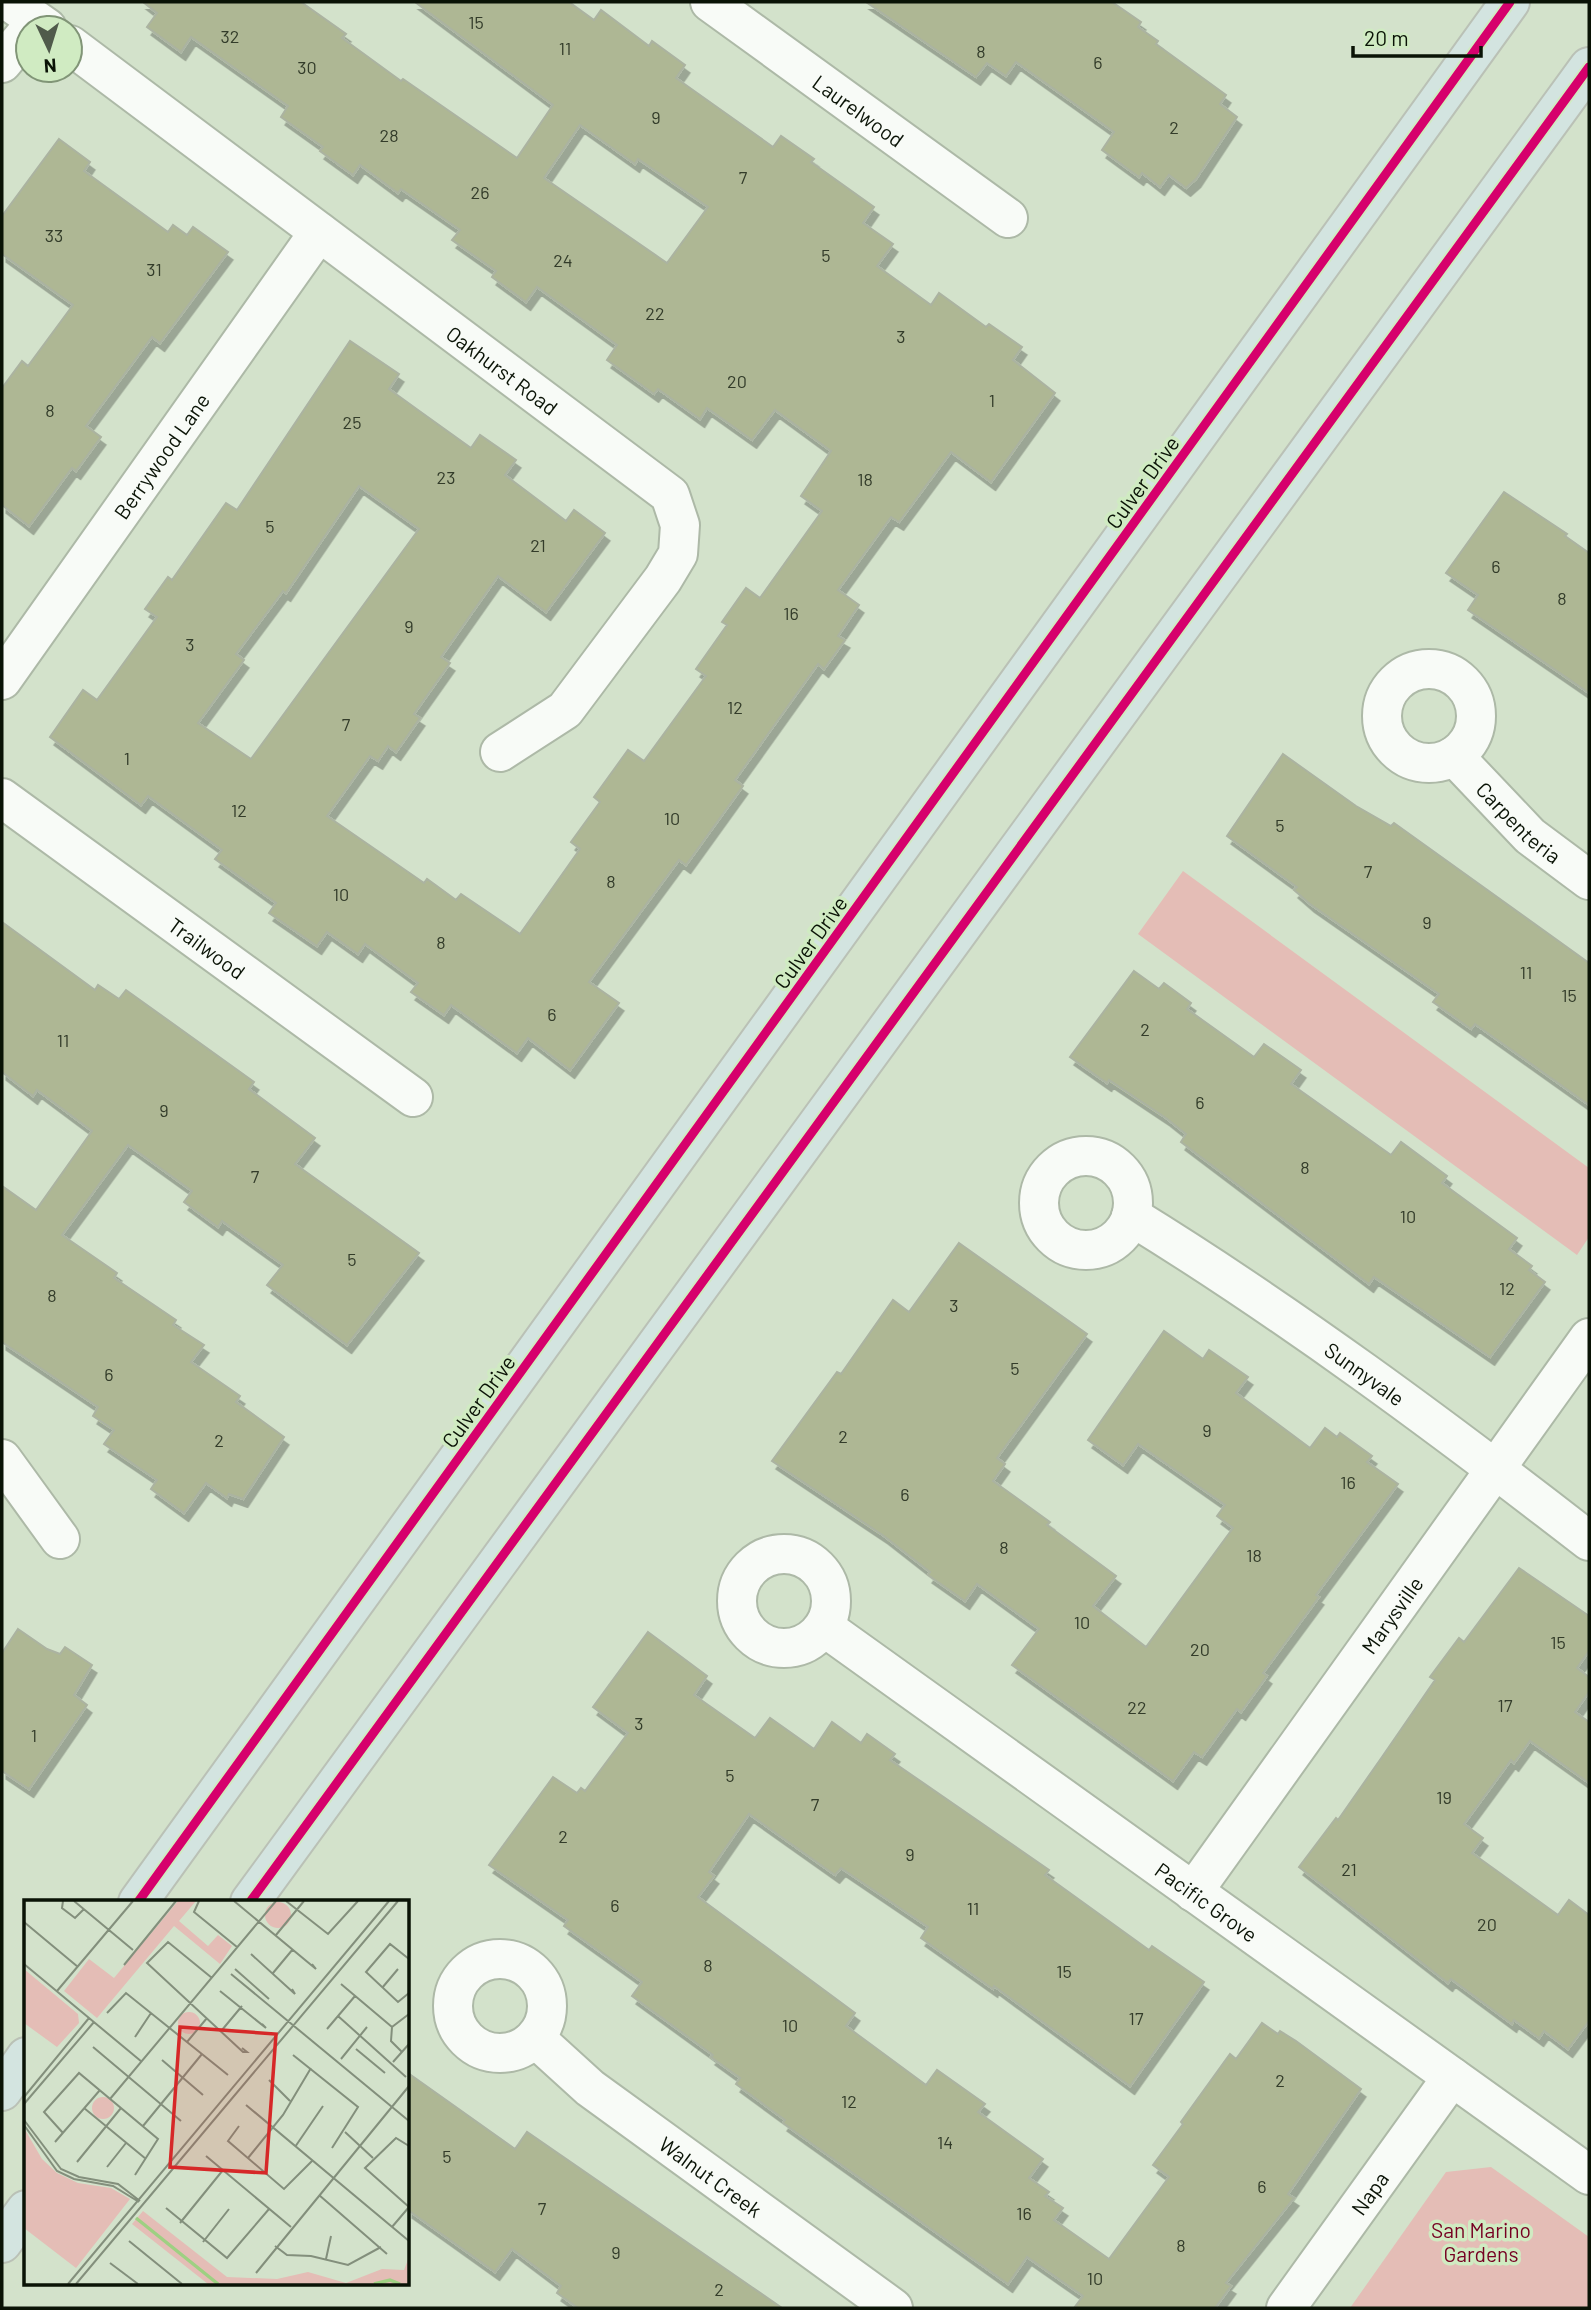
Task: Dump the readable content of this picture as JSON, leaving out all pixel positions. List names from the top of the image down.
{
  "streets": {
    "main road": ["Culver Drive"],
    "street": [
      "Laurelwood",
      "Oakhurst Road",
      "Berrywood Lane",
      "Carpenteria",
      "Trailwood",
      "Sunnyvale",
      "Marysville",
      "Pacific Grove",
      "Walnut Creek",
      "Napa"
    ]
  },
  "crossings": [
    ["Oakhurst Road", "Berrywood Lane"],
    ["Sunnyvale", "Marysville"],
    ["Marysville", "Pacific Grove"],
    ["Pacific Grove", "Napa"]
  ],
  "parks": ["San Marino Gardens"],
  "house_numbers": [
    "15",
    "32",
    "11",
    "8",
    "6",
    "30",
    "9",
    "2",
    "28",
    "7",
    "26",
    "33",
    "5",
    "24",
    "31",
    "22",
    "3",
    "20",
    "1",
    "8",
    "25",
    "23",
    "18",
    "5",
    "21",
    "6",
    "8",
    "16",
    "9",
    "3",
    "12",
    "7",
    "1",
    "12",
    "10",
    "5",
    "7",
    "8",
    "10",
    "9",
    "8",
    "11",
    "15",
    "6",
    "2",
    "11",
    "6",
    "9",
    "8",
    "7",
    "10",
    "5",
    "12",
    "8",
    "3",
    "5",
    "6",
    "9",
    "2",
    "2",
    "16",
    "6",
    "8",
    "18",
    "10",
    "15",
    "20",
    "17",
    "22",
    "3",
    "1",
    "5",
    "19",
    "7",
    "2",
    "9",
    "21",
    "6",
    "11",
    "20",
    "8",
    "15",
    "17",
    "10",
    "2",
    "12",
    "14",
    "5",
    "6",
    "7",
    "16",
    "8",
    "9",
    "10",
    "2"
  ],
  "scale_bar": "20 m",
  "north": "bottom"
}
